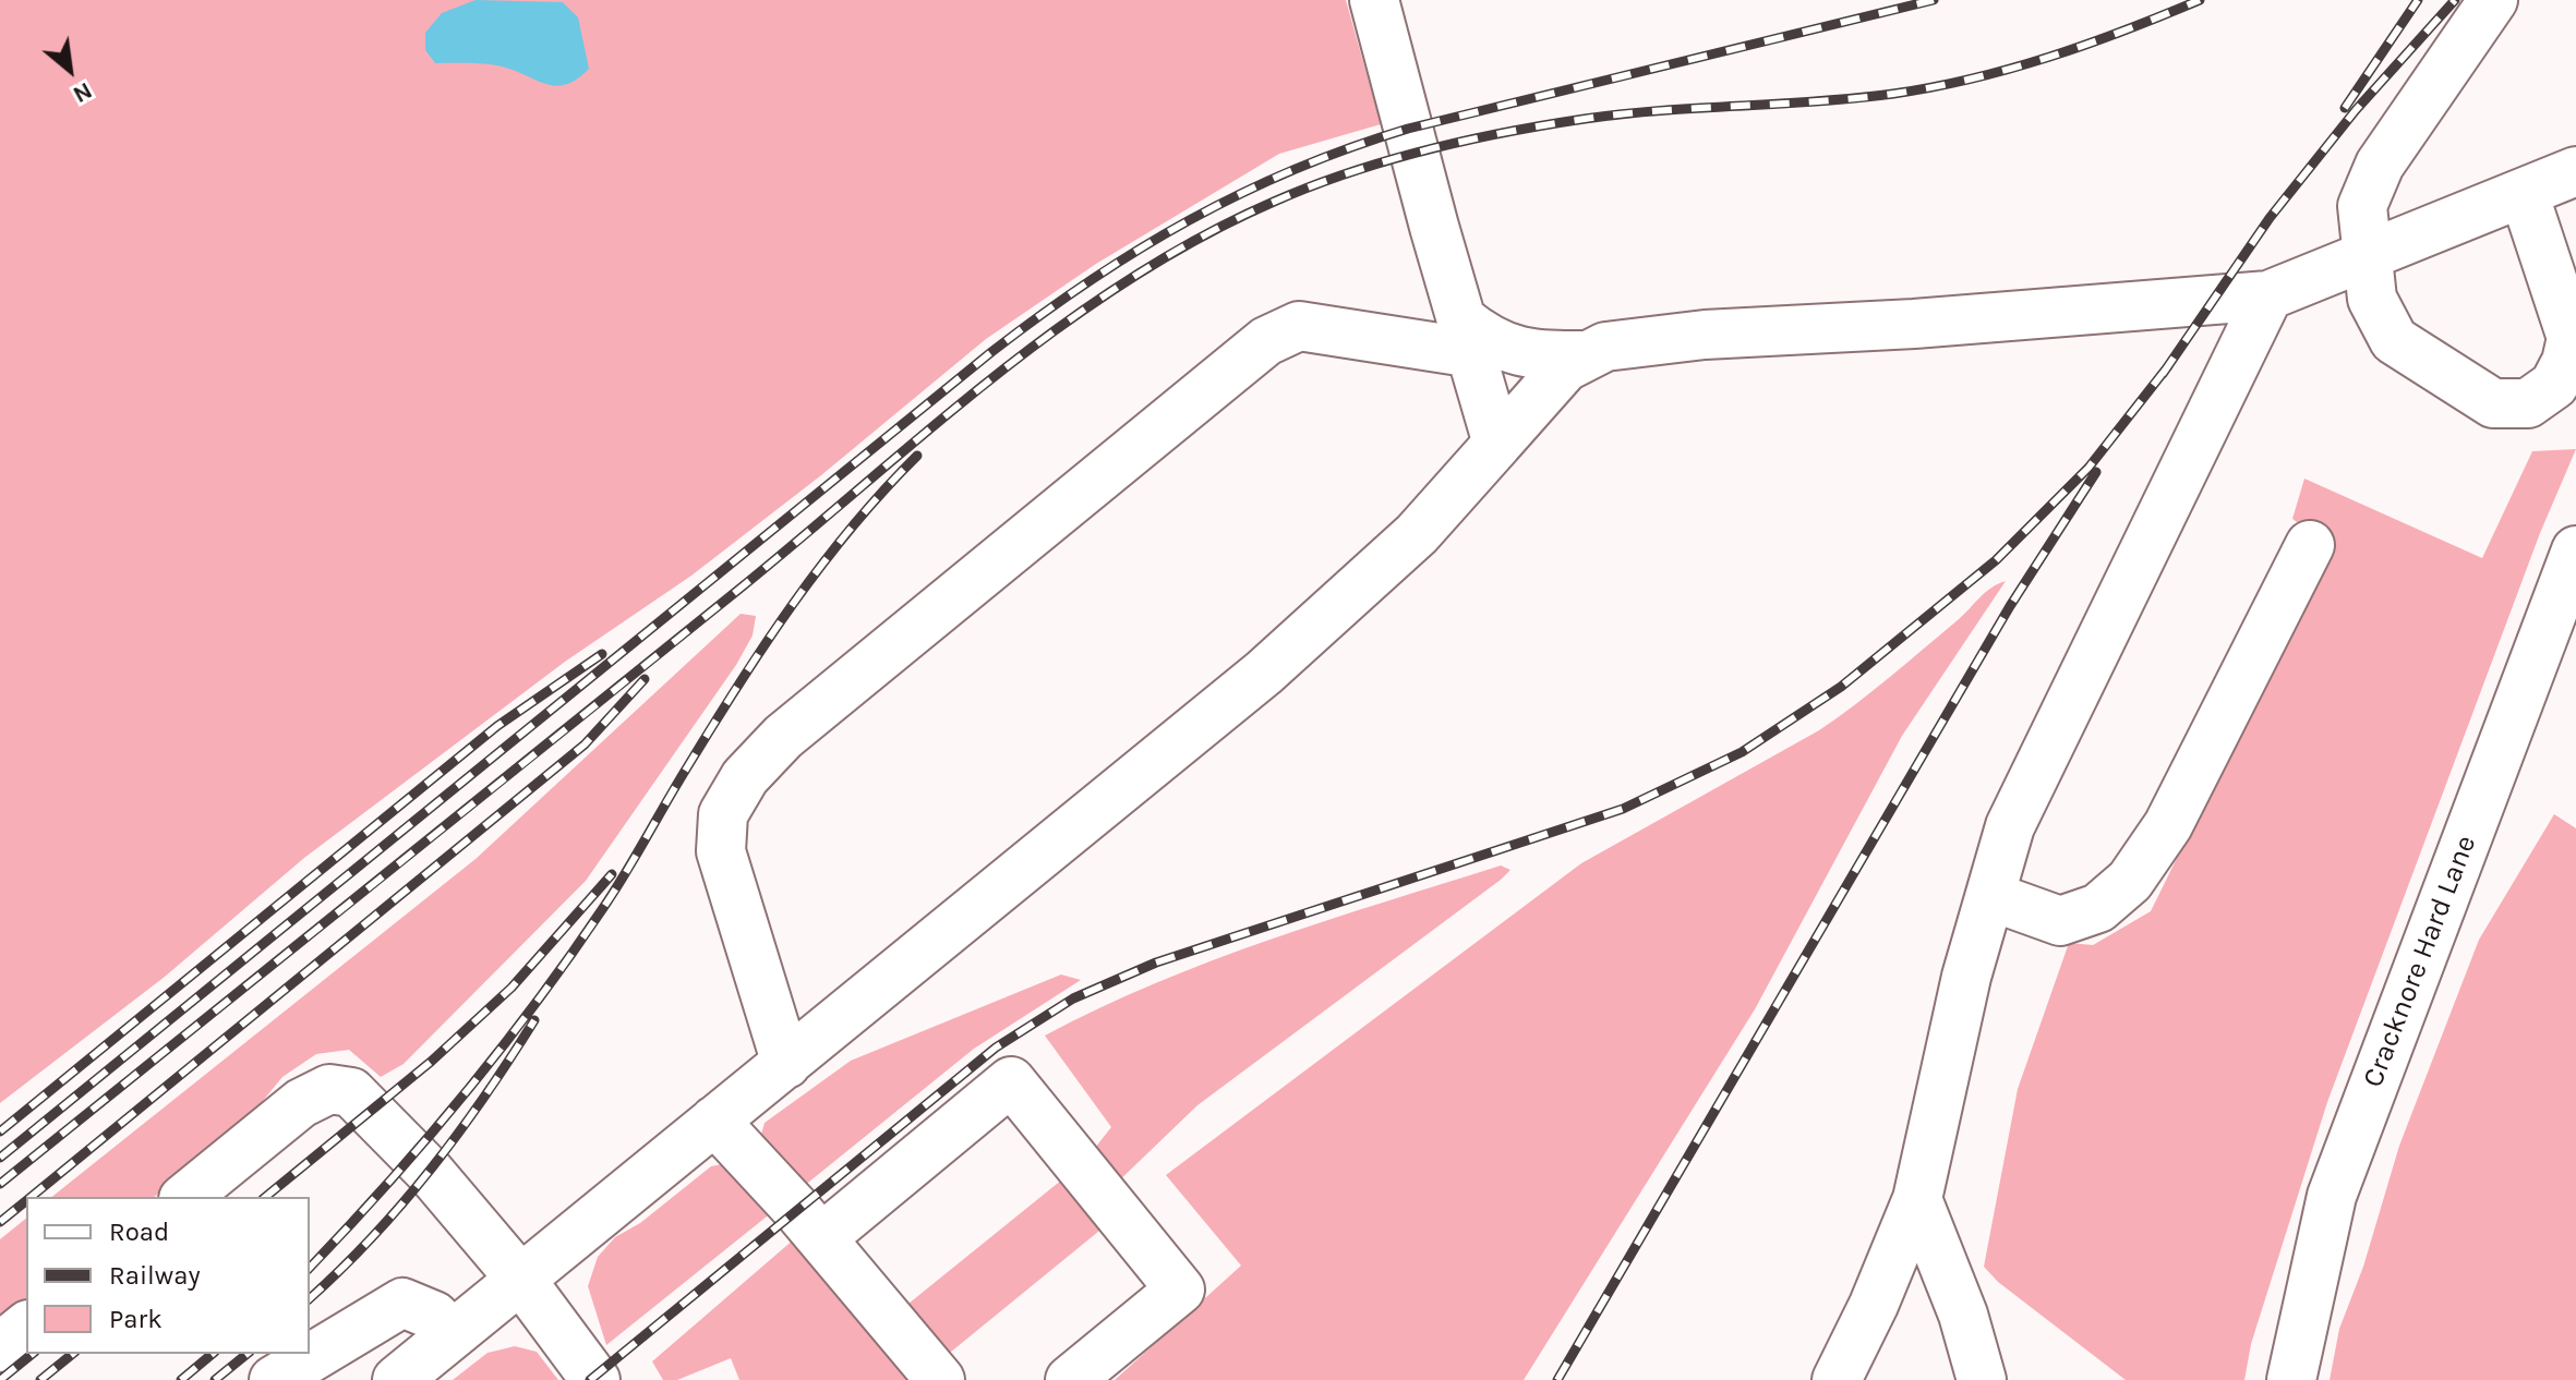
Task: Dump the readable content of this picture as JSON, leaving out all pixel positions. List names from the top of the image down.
{
  "streets": {
    "lane": ["Cracknore Hard Lane"]
  },
  "legend": ["Road", "Railway", "Park"],
  "north": "bottom right"
}
